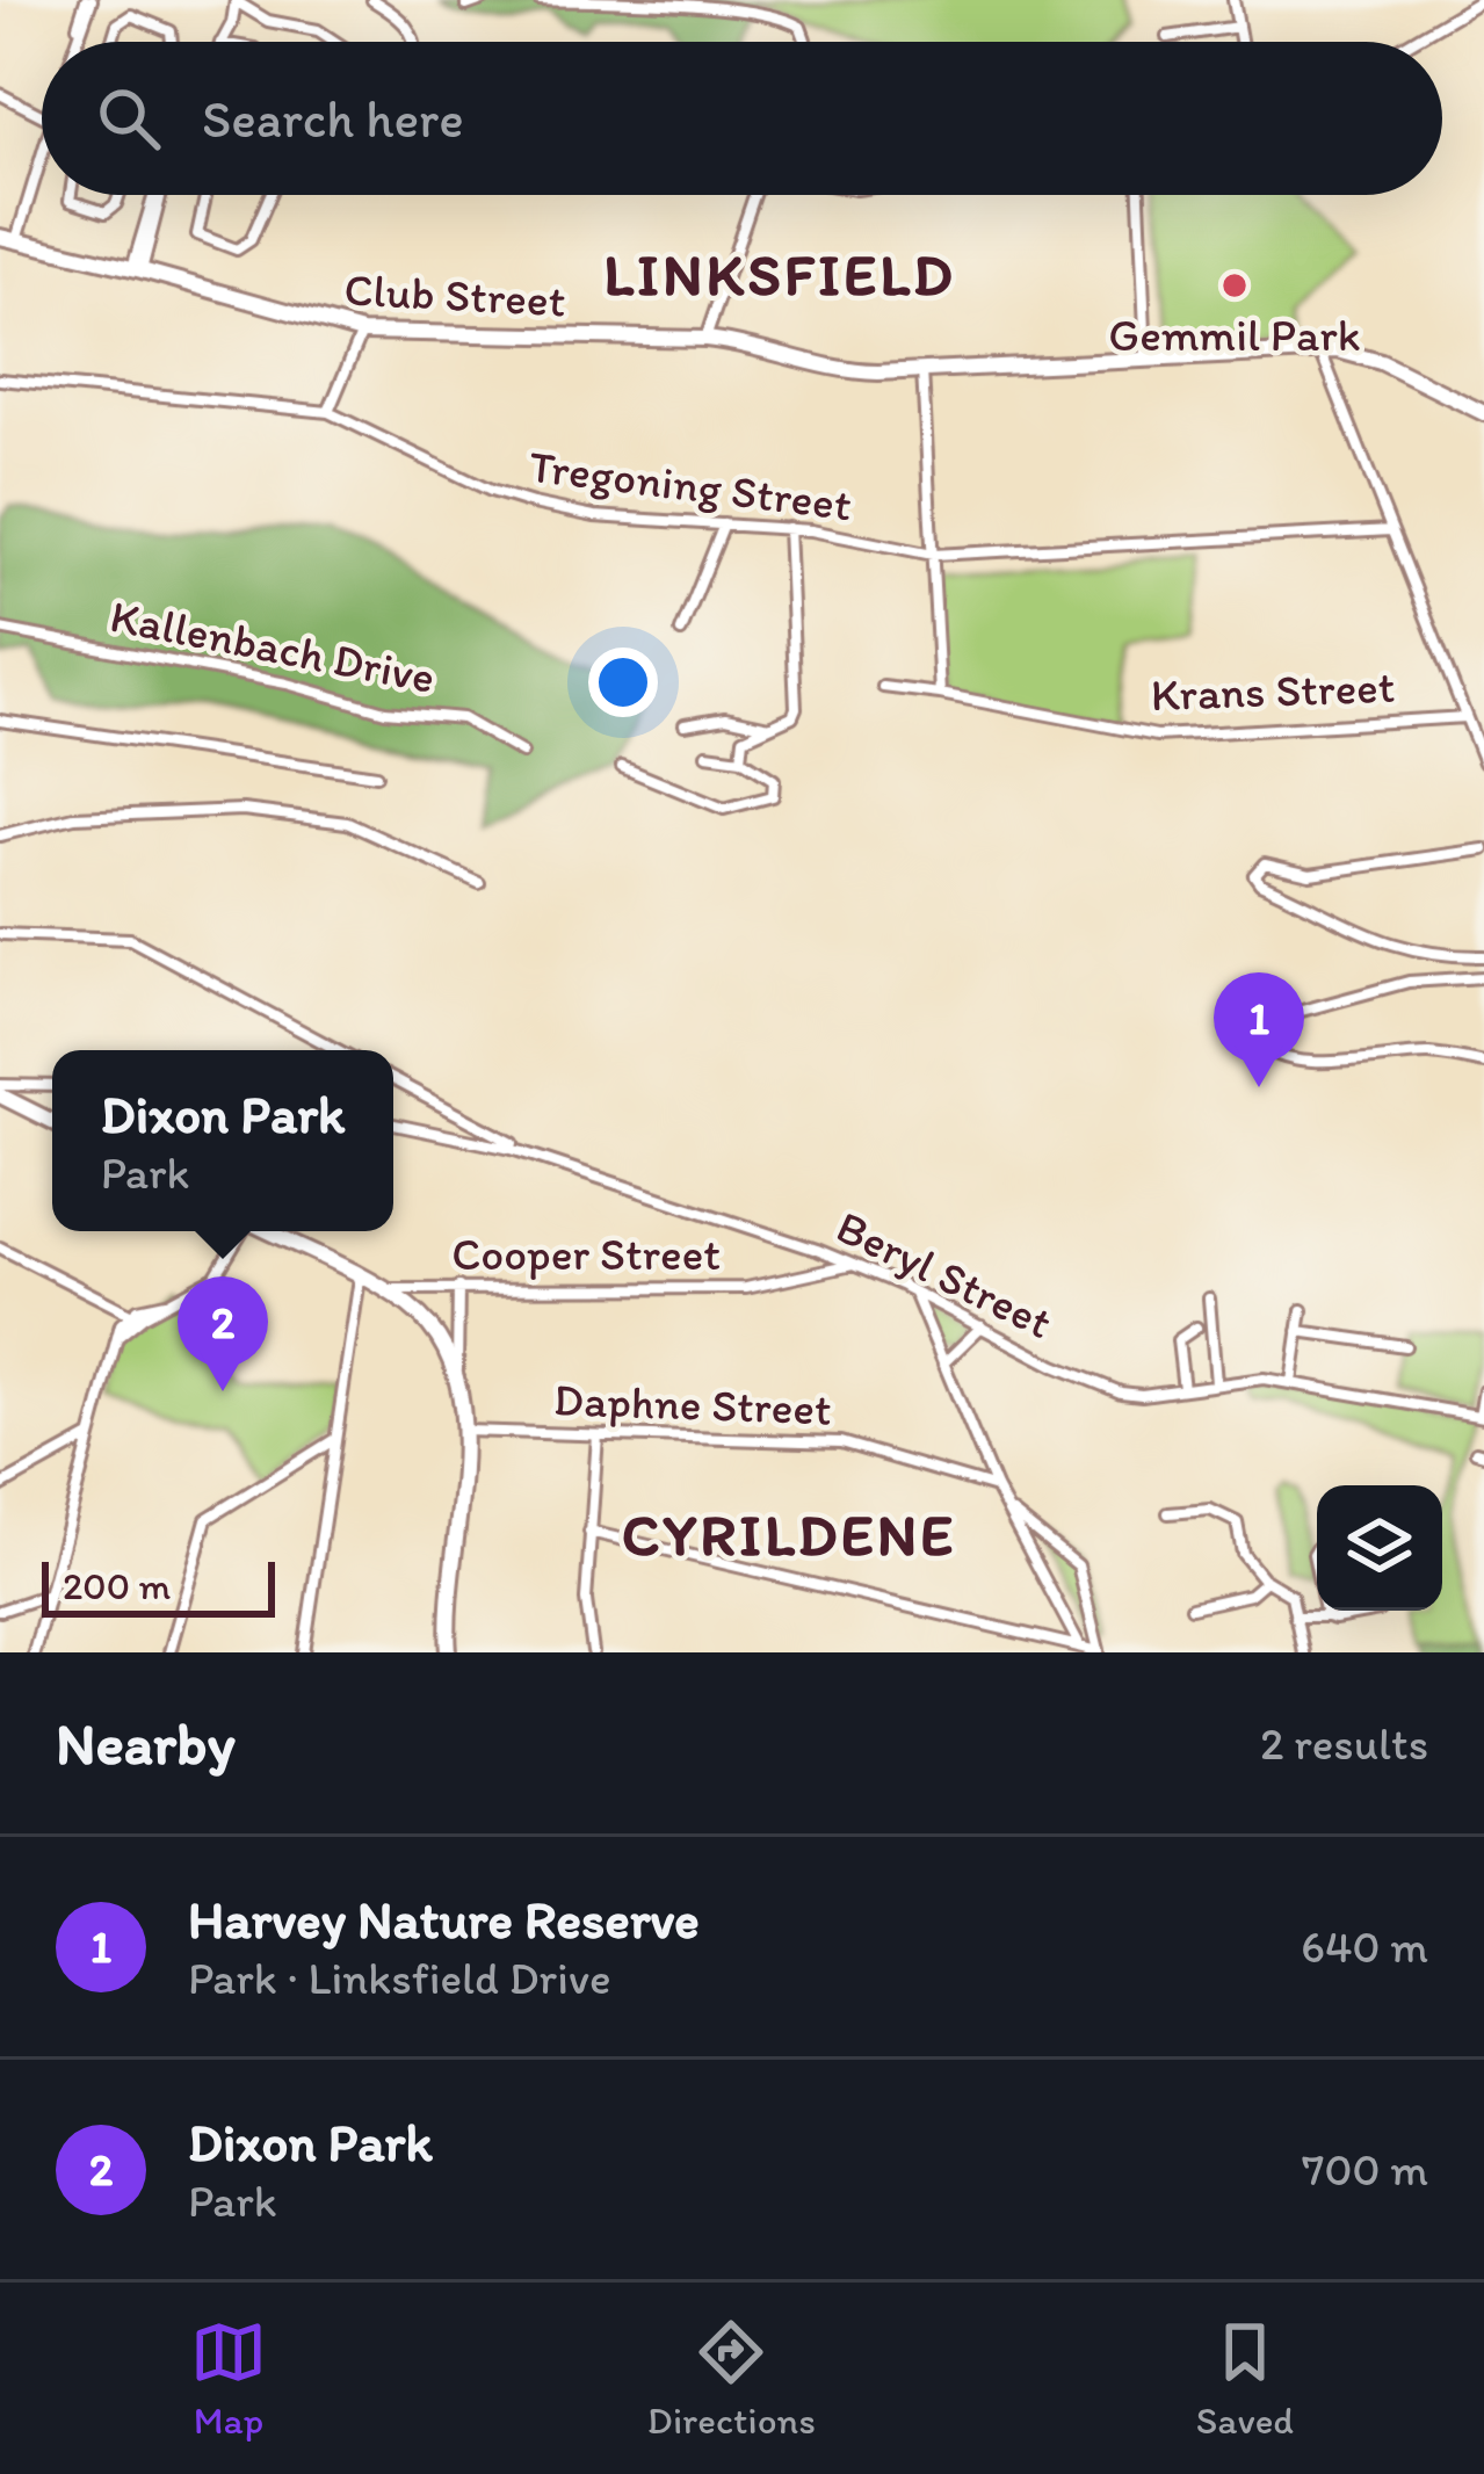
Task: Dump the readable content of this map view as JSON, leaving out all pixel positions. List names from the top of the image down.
{
  "streets": {
    "main road": ["Club Street"],
    "street": [
      "Tregoning Street",
      "Kallenbach Drive",
      "Krans Street",
      "Cooper Street",
      "Beryl Street",
      "Daphne Street"
    ]
  },
  "crossings": [
    ["Cooper Street", "Beryl Street"]
  ],
  "districts": ["LINKSFIELD", "CYRILDENE"],
  "places": ["Gemmil Park"],
  "scale_bar": "200 m",
  "page": {
    "search": "Search here",
    "pins": ["1", "2"],
    "popup": ["Dixon Park", "Park"],
    "scale": "200 m",
    "heading": ["Nearby", "2 results"],
    "list": [
      {
        "mark": "1",
        "name": "Harvey Nature Reserve",
        "note": "Park · Linksfield Drive",
        "value": "640 m"
      },
      {
        "mark": "2",
        "name": "Dixon Park",
        "note": "Park",
        "value": "700 m"
      }
    ],
    "nav": ["Map", "Directions", "Saved"]
  }
}
